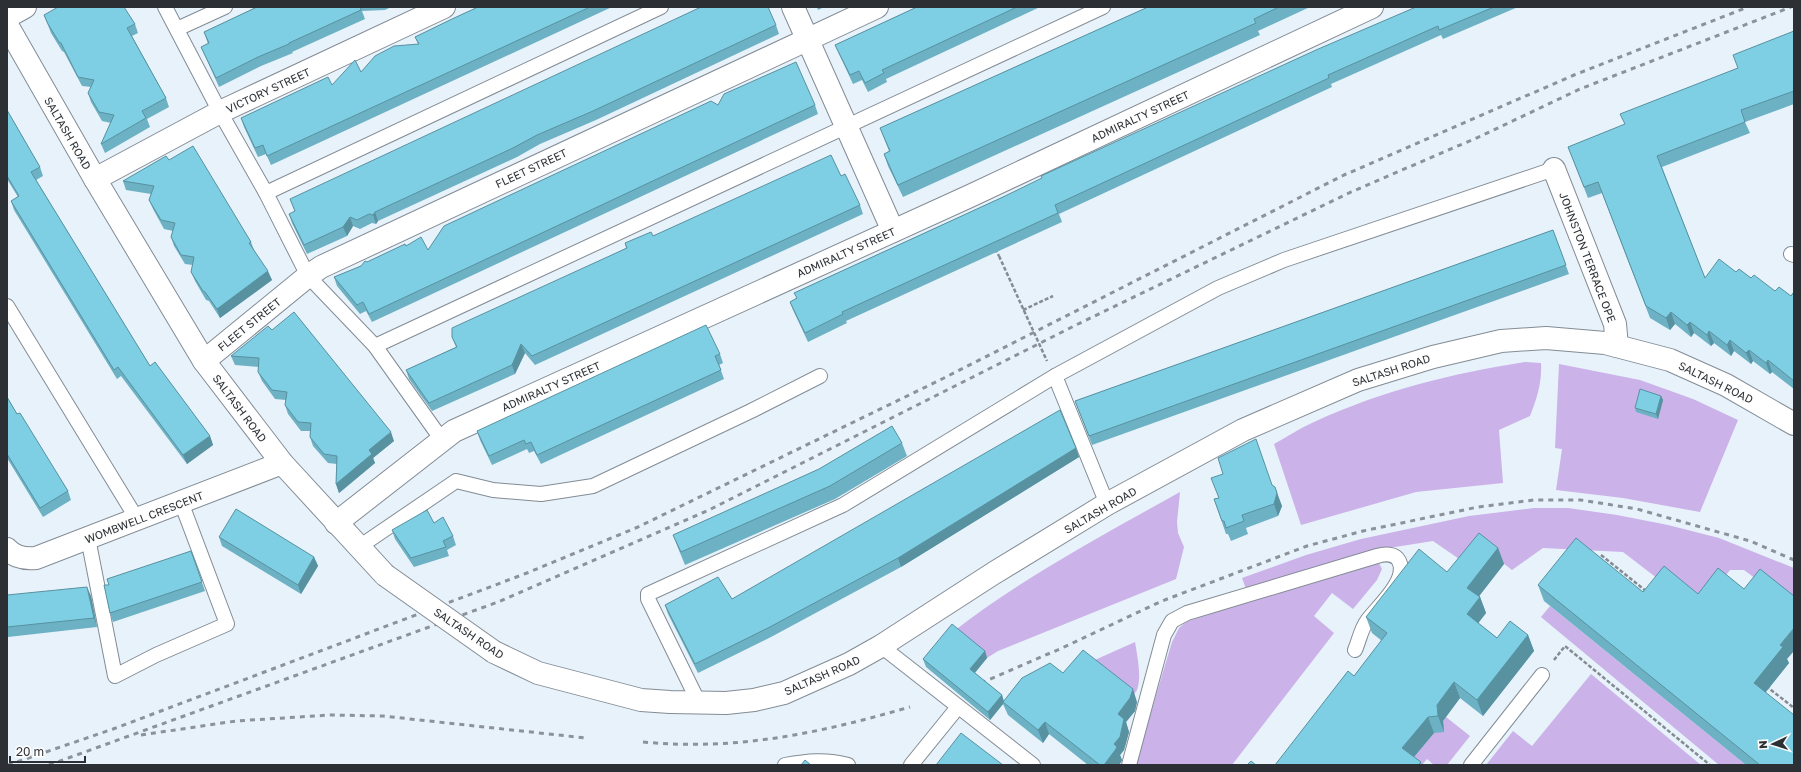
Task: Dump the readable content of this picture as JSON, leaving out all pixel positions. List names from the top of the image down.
{
  "streets": {
    "street": [
      "VICTORY STREET",
      "ADMIRALTY STREET",
      "SALTASH ROAD",
      "FLEET STREET",
      "JOHNSTON TERRACE OPE",
      "WOMBWELL CRESCENT"
    ]
  },
  "crossings": [
    ["VICTORY STREET", "SALTASH ROAD"],
    ["ADMIRALTY STREET", "SALTASH ROAD"],
    ["SALTASH ROAD", "FLEET STREET"],
    ["SALTASH ROAD", "JOHNSTON TERRACE OPE"],
    ["SALTASH ROAD", "WOMBWELL CRESCENT"]
  ],
  "scale_bar": "20 m",
  "north": "left"
}
